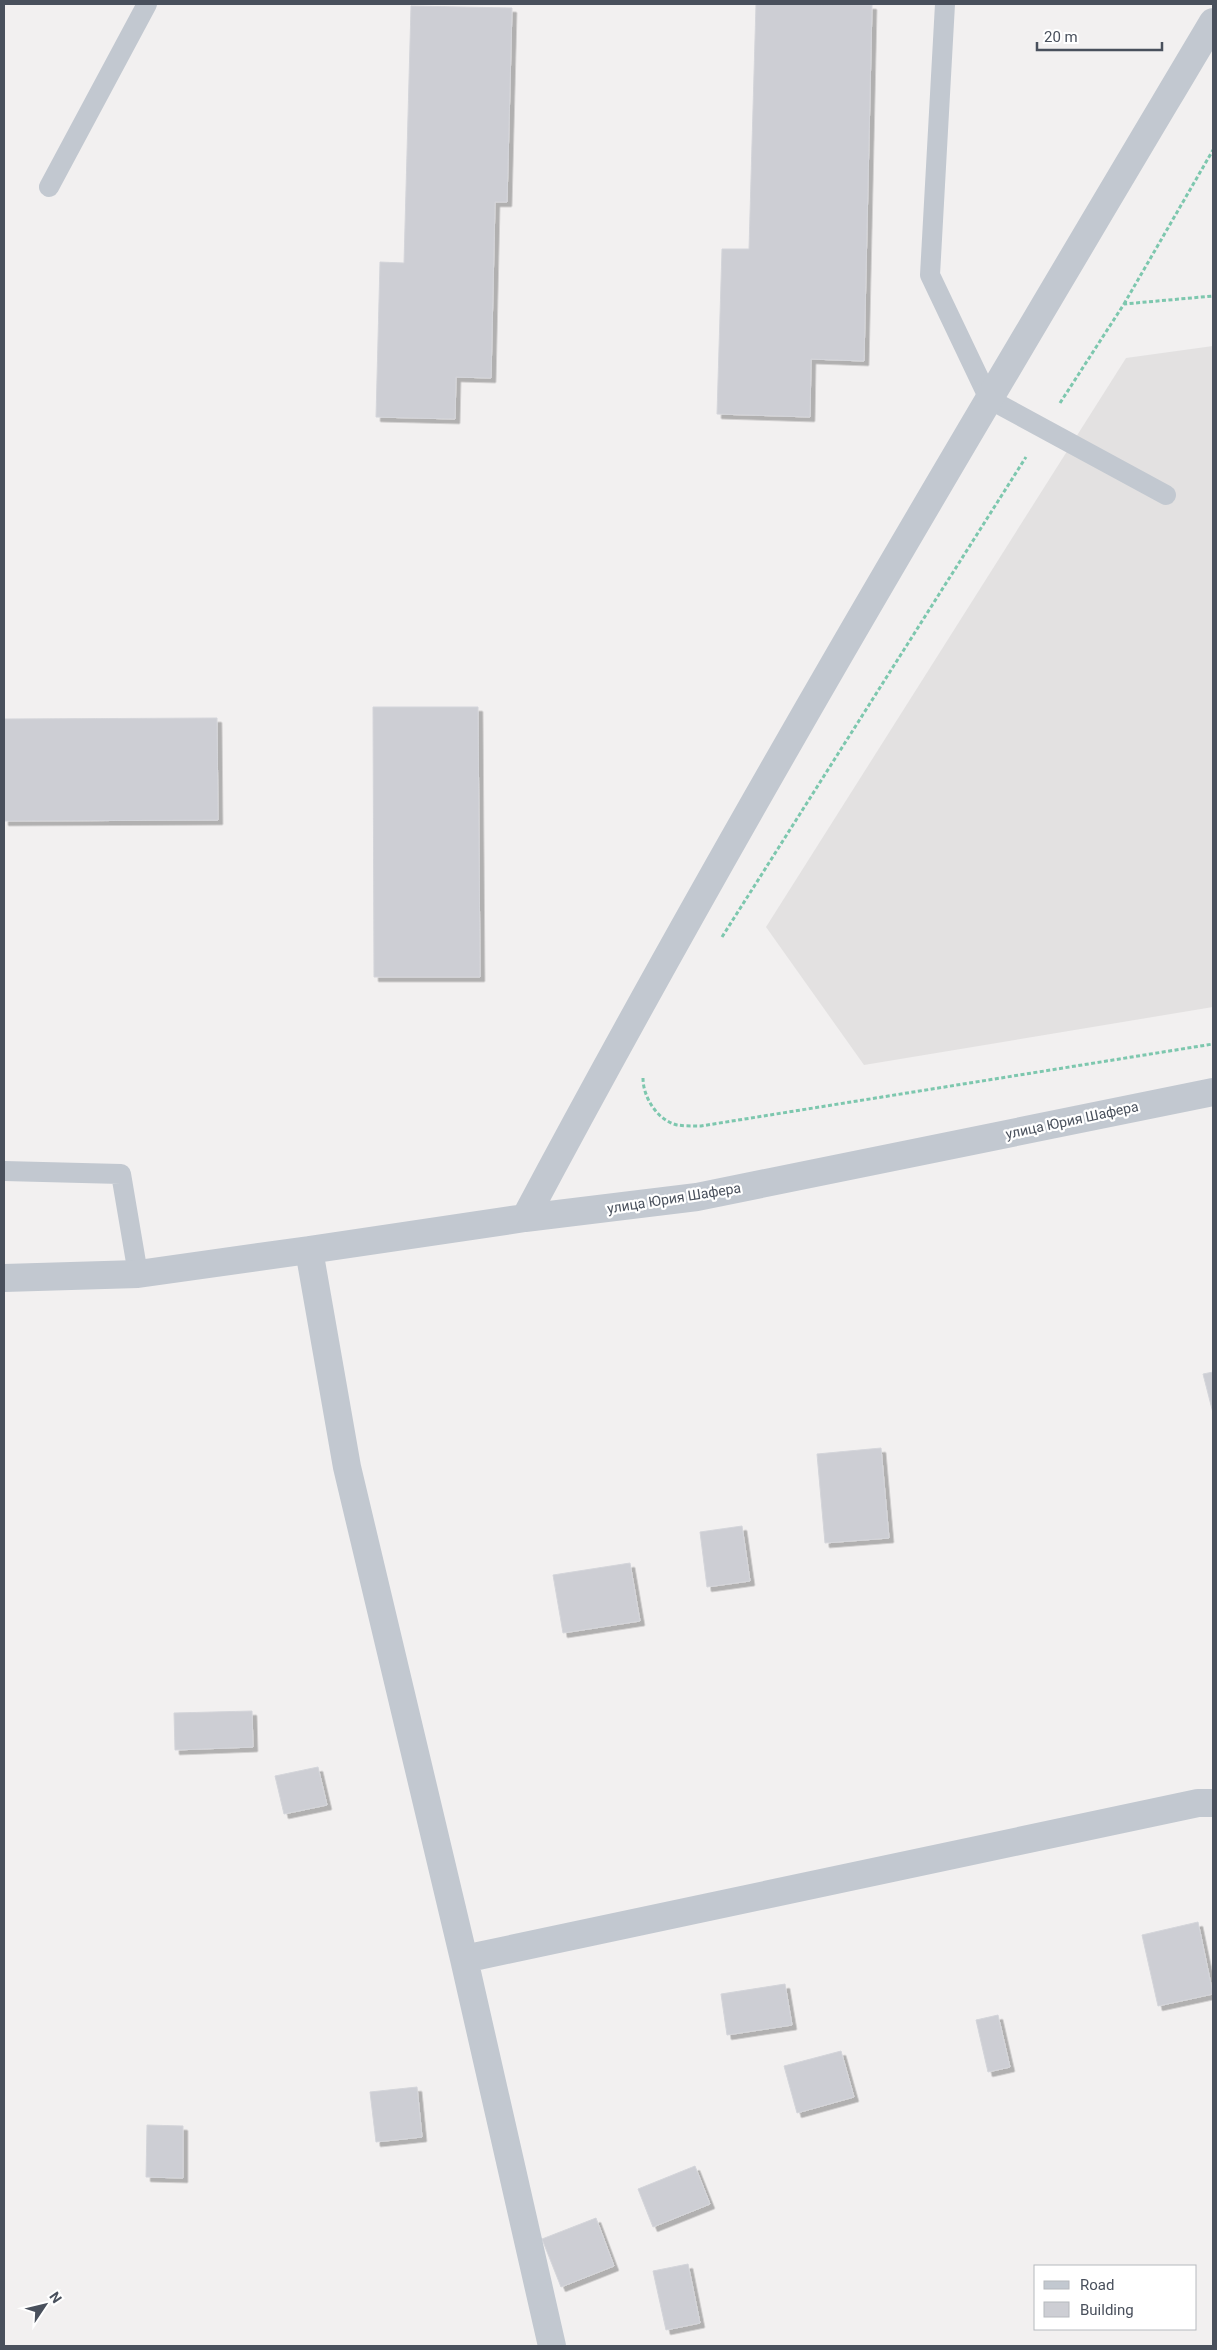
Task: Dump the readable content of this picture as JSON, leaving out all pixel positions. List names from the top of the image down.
{
  "streets": {
    "street": ["улица Юрия Шафера"]
  },
  "legend": ["Road", "Building"],
  "scale_bar": "20 m",
  "north": "top right"
}
